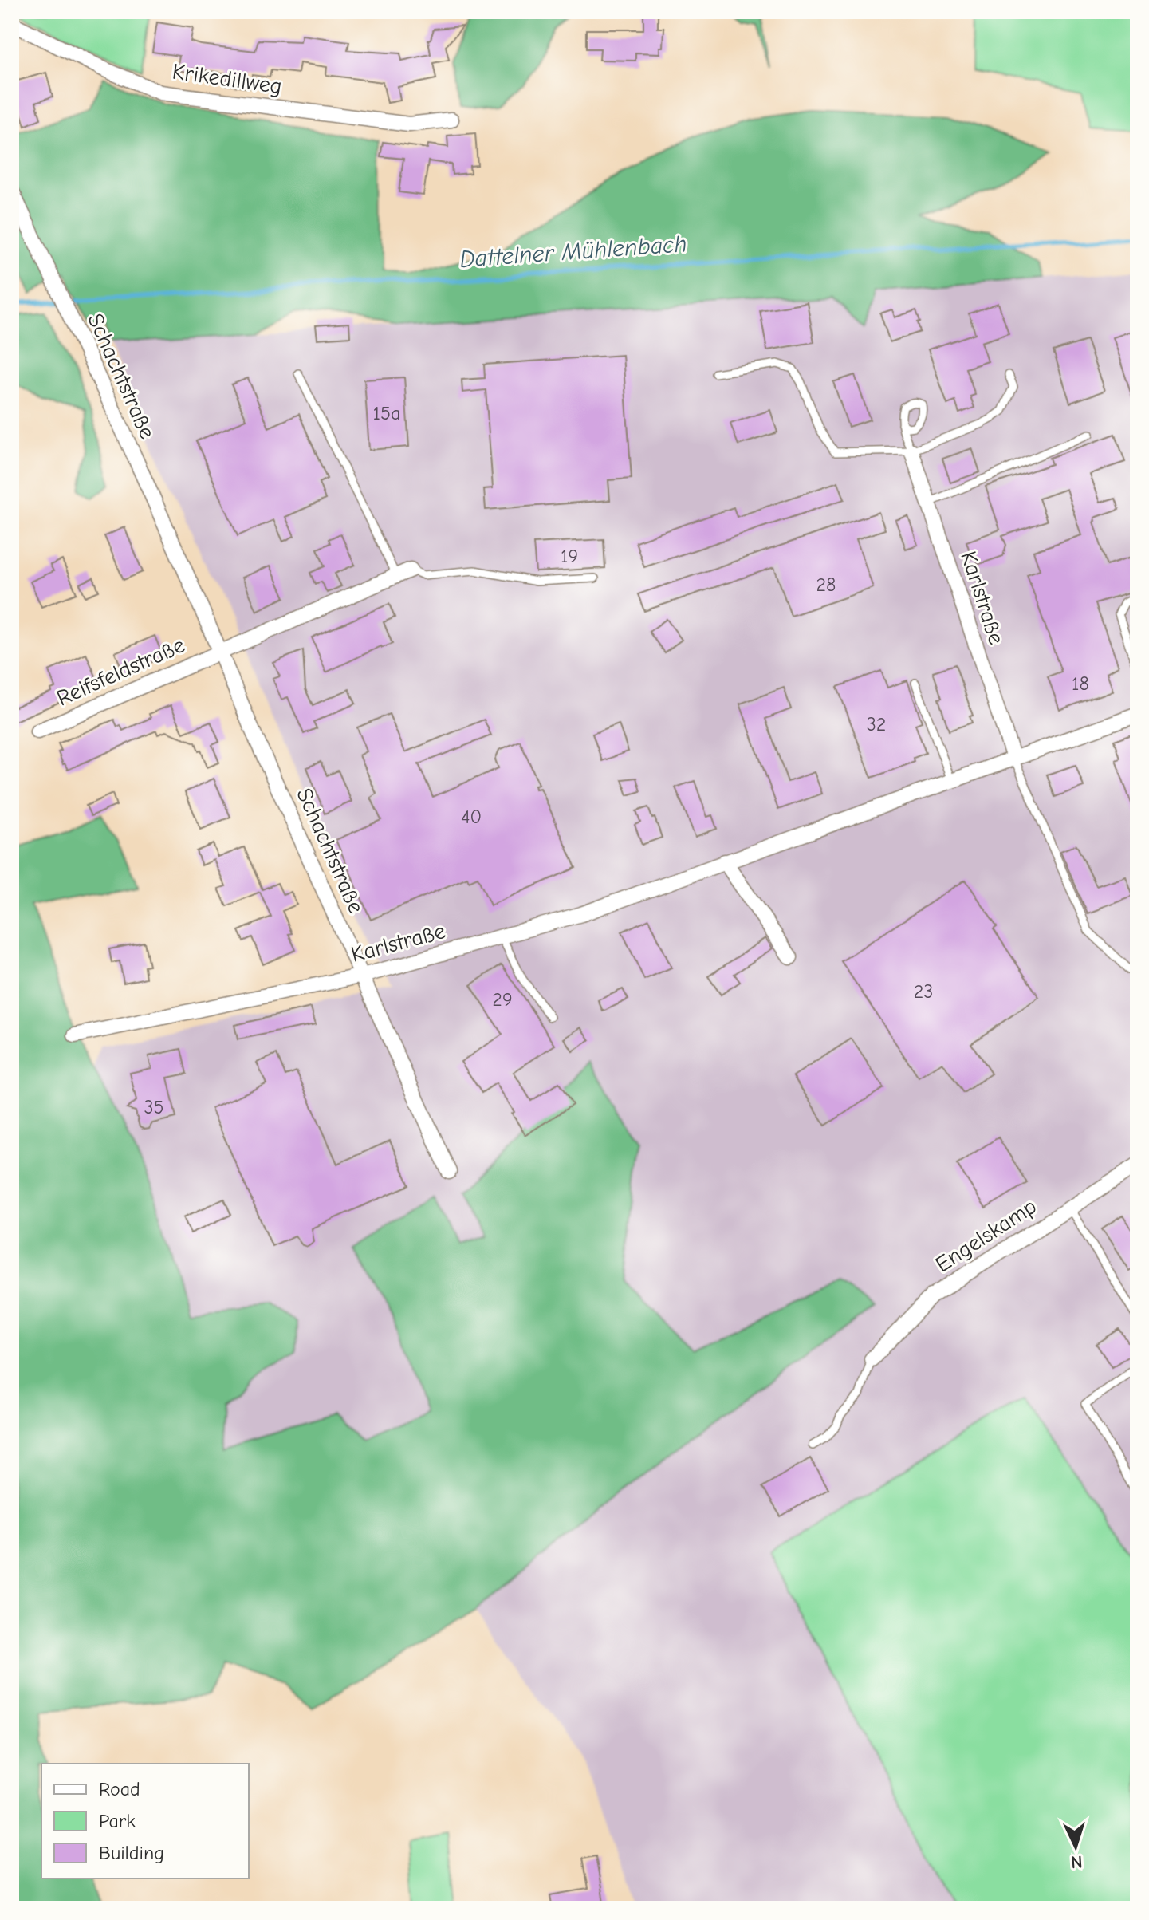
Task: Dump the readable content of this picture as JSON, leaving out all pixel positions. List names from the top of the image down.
{
  "streets": {
    "street": [
      "Krikedillweg",
      "Schachtstraße",
      "Karlstraße",
      "Reifsfeldstraße",
      "Engelskamp"
    ]
  },
  "crossings": [
    ["Schachtstraße", "Karlstraße"],
    ["Schachtstraße", "Reifsfeldstraße"]
  ],
  "water": ["Dattelner Mühlenbach"],
  "house_numbers": [
    "15a",
    "19",
    "28",
    "18",
    "32",
    "40",
    "23",
    "29",
    "35"
  ],
  "legend": ["Road", "Park", "Building"],
  "north": "bottom"
}
